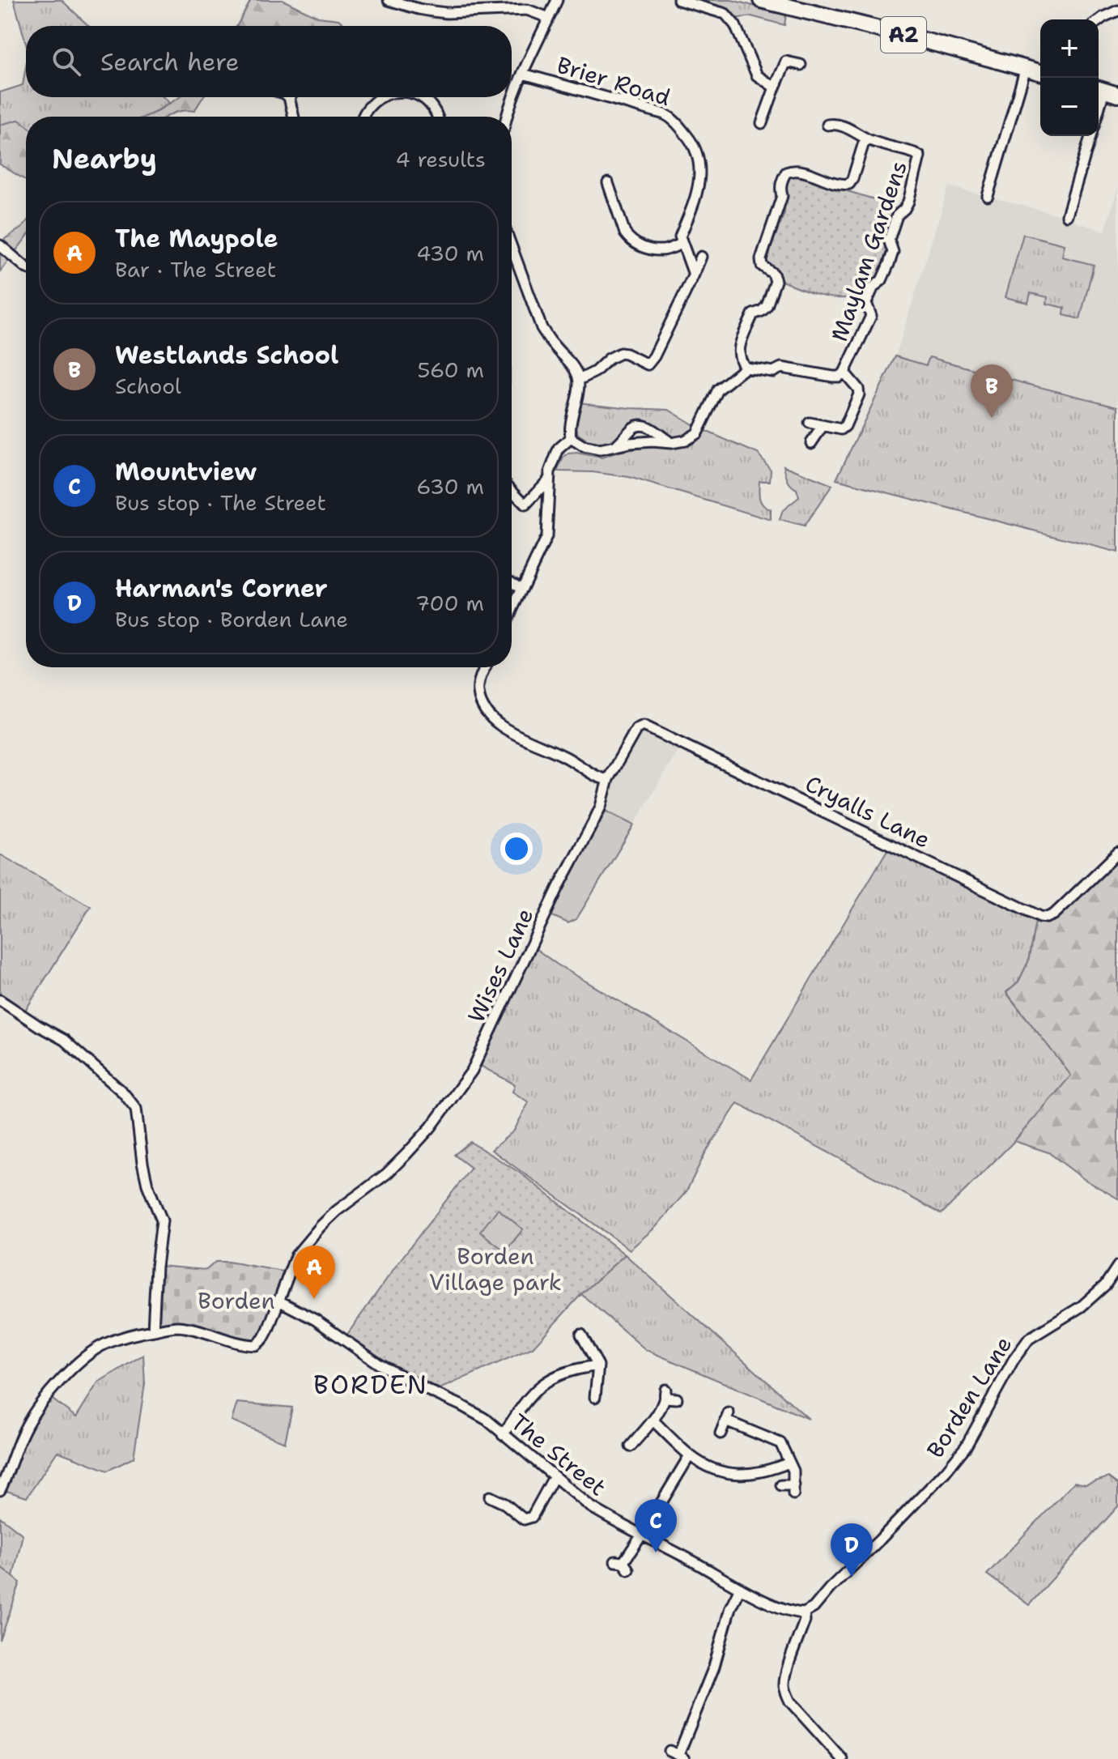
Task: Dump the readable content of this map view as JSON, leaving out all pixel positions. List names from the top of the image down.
{
  "streets": {
    "main road": ["A2"],
    "street": [
      "Brier Road",
      "Maylam Gardens",
      "Cryalls Lane",
      "Wises Lane",
      "Borden Lane",
      "The Street"
    ]
  },
  "crossings": [
    ["Cryalls Lane", "Wises Lane"],
    ["Wises Lane", "The Street"],
    ["Borden Lane", "The Street"]
  ],
  "districts": ["BORDEN"],
  "parks": ["Borden Village park", "Borden"],
  "page": {
    "map_buttons": ["+", "−"],
    "search": "Search here",
    "heading": ["Nearby", "4 results"],
    "list": [
      {
        "mark": "A",
        "name": "The Maypole",
        "note": "Bar · The Street",
        "value": "430 m"
      },
      {
        "mark": "B",
        "name": "Westlands School",
        "note": "School",
        "value": "560 m"
      },
      {
        "mark": "C",
        "name": "Mountview",
        "note": "Bus stop · The Street",
        "value": "630 m"
      },
      {
        "mark": "D",
        "name": "Harman's Corner",
        "note": "Bus stop · Borden Lane",
        "value": "700 m"
      }
    ],
    "pins": [
      "B",
      "A",
      "C",
      "D"
    ]
  }
}
